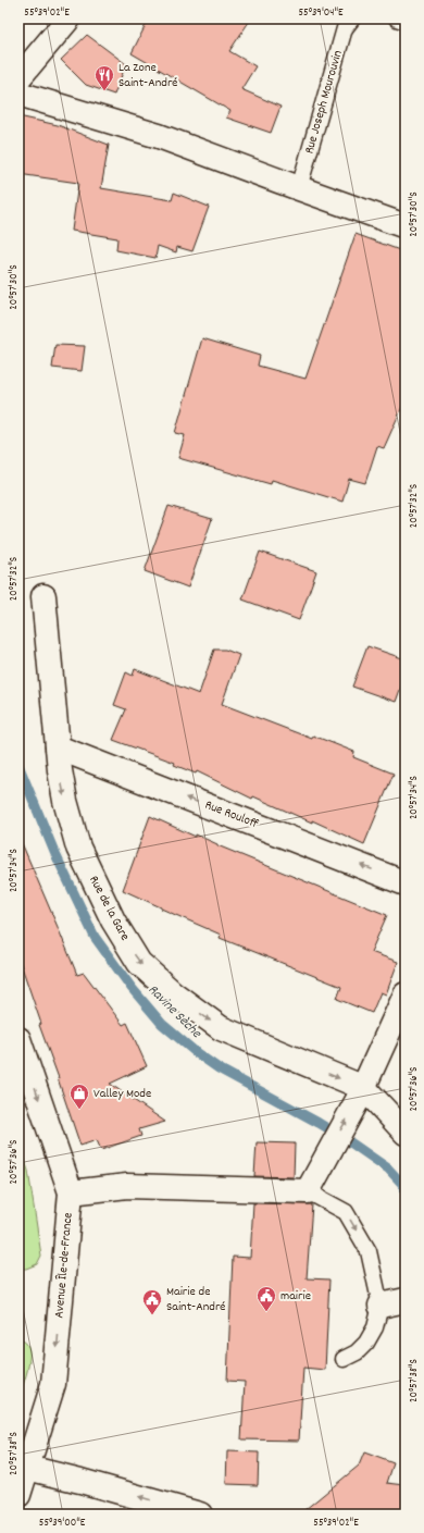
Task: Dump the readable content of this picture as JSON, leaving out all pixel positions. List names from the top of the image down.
{
  "streets": {
    "street": ["Rue Rouloff", "Rue de la Gare", "Avenue Île-de-France"],
    "lane": ["Rue Joseph Mourouvin"]
  },
  "crossings": [
    ["Rue Rouloff", "Rue de la Gare"]
  ],
  "one_way": ["Rue Rouloff", "Rue de la Gare", "Avenue Île-de-France"],
  "water": ["Ravine Sèche"],
  "places": {
    "restaurant": ["La Zone Saint-André"],
    "shop": ["Valley Mode"],
    "public building": ["mairie", "Mairie de Saint-André"]
  },
  "coordinates": [
    "55°39'02\"E",
    "55°39'04\"E",
    "20°57'30\"S",
    "20°57'32\"S",
    "20°57'34\"S",
    "20°57'36\"S",
    "20°57'38\"S",
    "55°39'00\"E"
  ]
}
